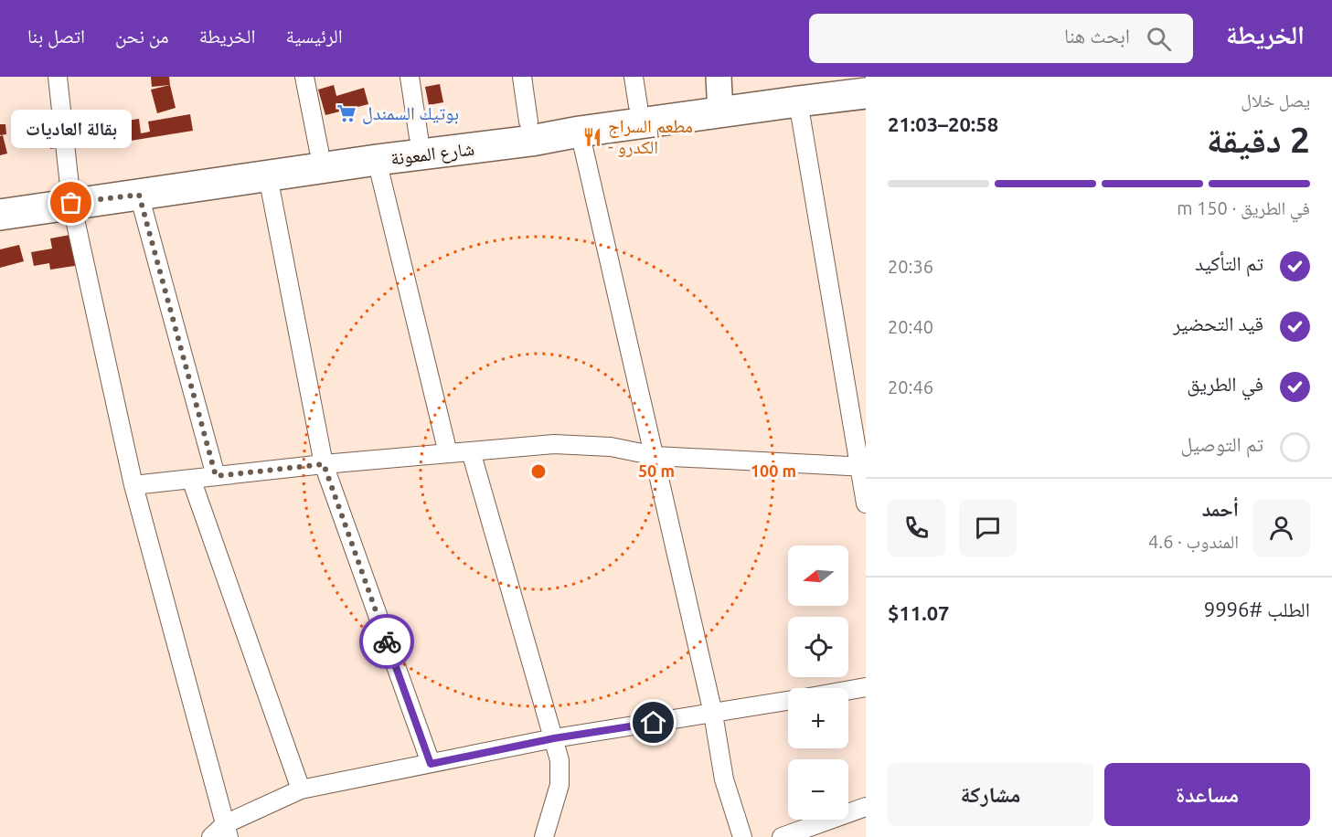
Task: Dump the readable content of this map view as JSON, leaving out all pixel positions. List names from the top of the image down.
{
  "streets": {
    "highway": ["شارع المعونة"]
  },
  "places": {
    "supermarket": ["بوتيك السمندل"],
    "restaurant": ["مطعم السراج - الكدرو"],
    "other": ["بقالة العاديات"]
  },
  "north": "left",
  "page": {
    "header": "الخريطة",
    "search": "ابحث هنا",
    "nav": [
      "الرئيسية",
      "الخريطة",
      "من نحن",
      "اتصل بنا"
    ],
    "heading": ["2 دقيقة", "يصل خلال", "20:58–21:03"],
    "panel": [
      "أحمد",
      "المندوب · 4.6",
      "الطلب #9996",
      "$11.07"
    ],
    "bubble": "بقالة العاديات",
    "bar": "في الطريق · 150 m",
    "list": [
      ["تم التأكيد", "20:36"],
      ["قيد التحضير", "20:40"],
      ["في الطريق", "20:46"],
      "تم التوصيل"
    ],
    "map_buttons": ["+", "−"],
    "buttons": ["مساعدة", "مشاركة"]
  },
  "rings": ["50 m", "100 m"]
}
